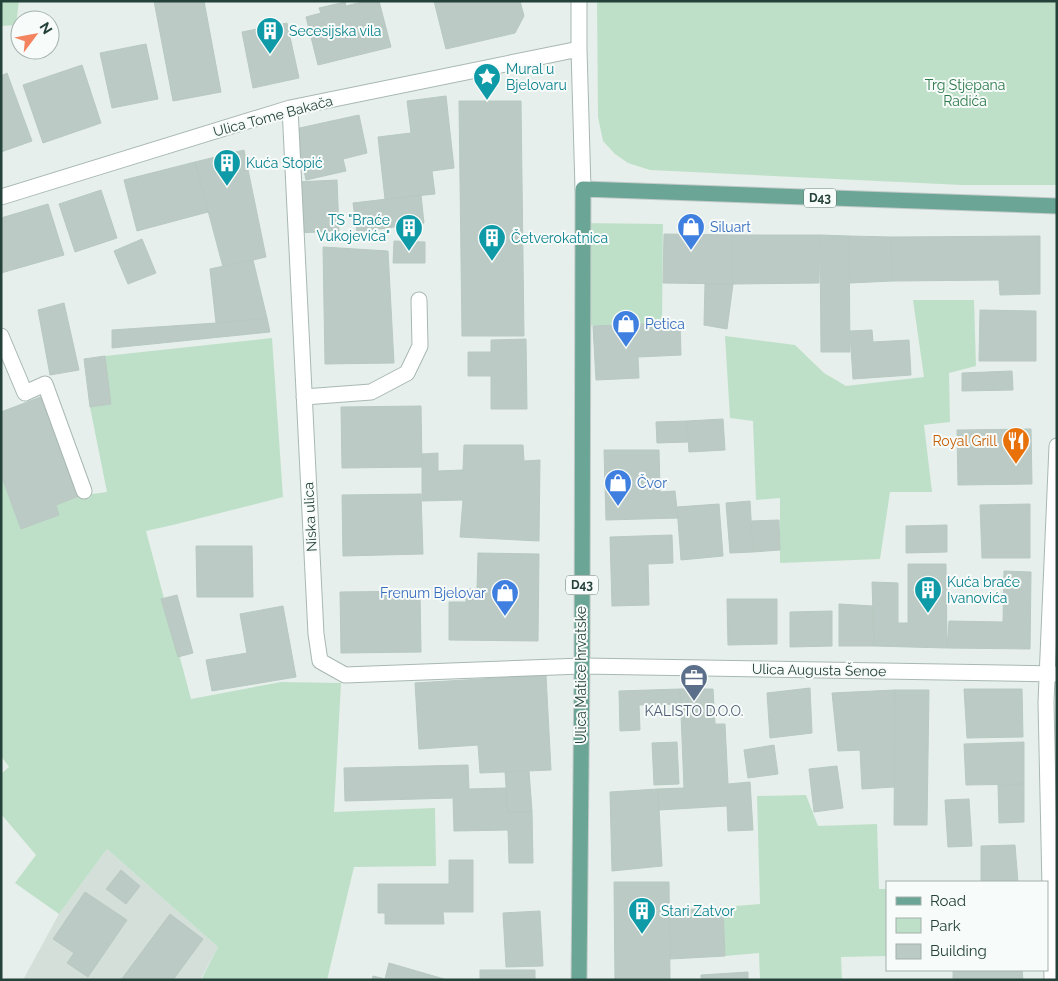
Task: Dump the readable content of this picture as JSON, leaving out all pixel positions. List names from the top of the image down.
{
  "streets": {
    "main road": ["D43", "Ulica Matice hrvatske"],
    "street": ["Ulica Tome Bakača", "Niska ulica", "Ulica Augusta Šenoe"]
  },
  "crossings": [
    ["Ulica Tome Bakača", "Niska ulica"],
    ["D43", "Ulica Matice hrvatske"],
    ["Niska ulica", "Ulica Augusta Šenoe"],
    ["Niska ulica", "Ulica Matice hrvatske"],
    ["Ulica Augusta Šenoe", "Ulica Matice hrvatske"]
  ],
  "parks": ["Trg Stjepana Radića"],
  "places": {
    "building": [
      "Secesijska vila",
      "Kuća Stopić",
      "TS \"Braće Vukojevića\"",
      "Četverokatnica",
      "Kuća braće Ivanovića",
      "Stari Zatvor"
    ],
    "place": ["Mural u Bjelovaru"],
    "shop": [
      "Siluart",
      "Petica",
      "Čvor",
      "Frenum Bjelovar"
    ],
    "restaurant": ["Royal Grill"],
    "office": ["KALISTO D.O.O."]
  },
  "legend": ["Road", "Park", "Building"],
  "north": "top right"
}
